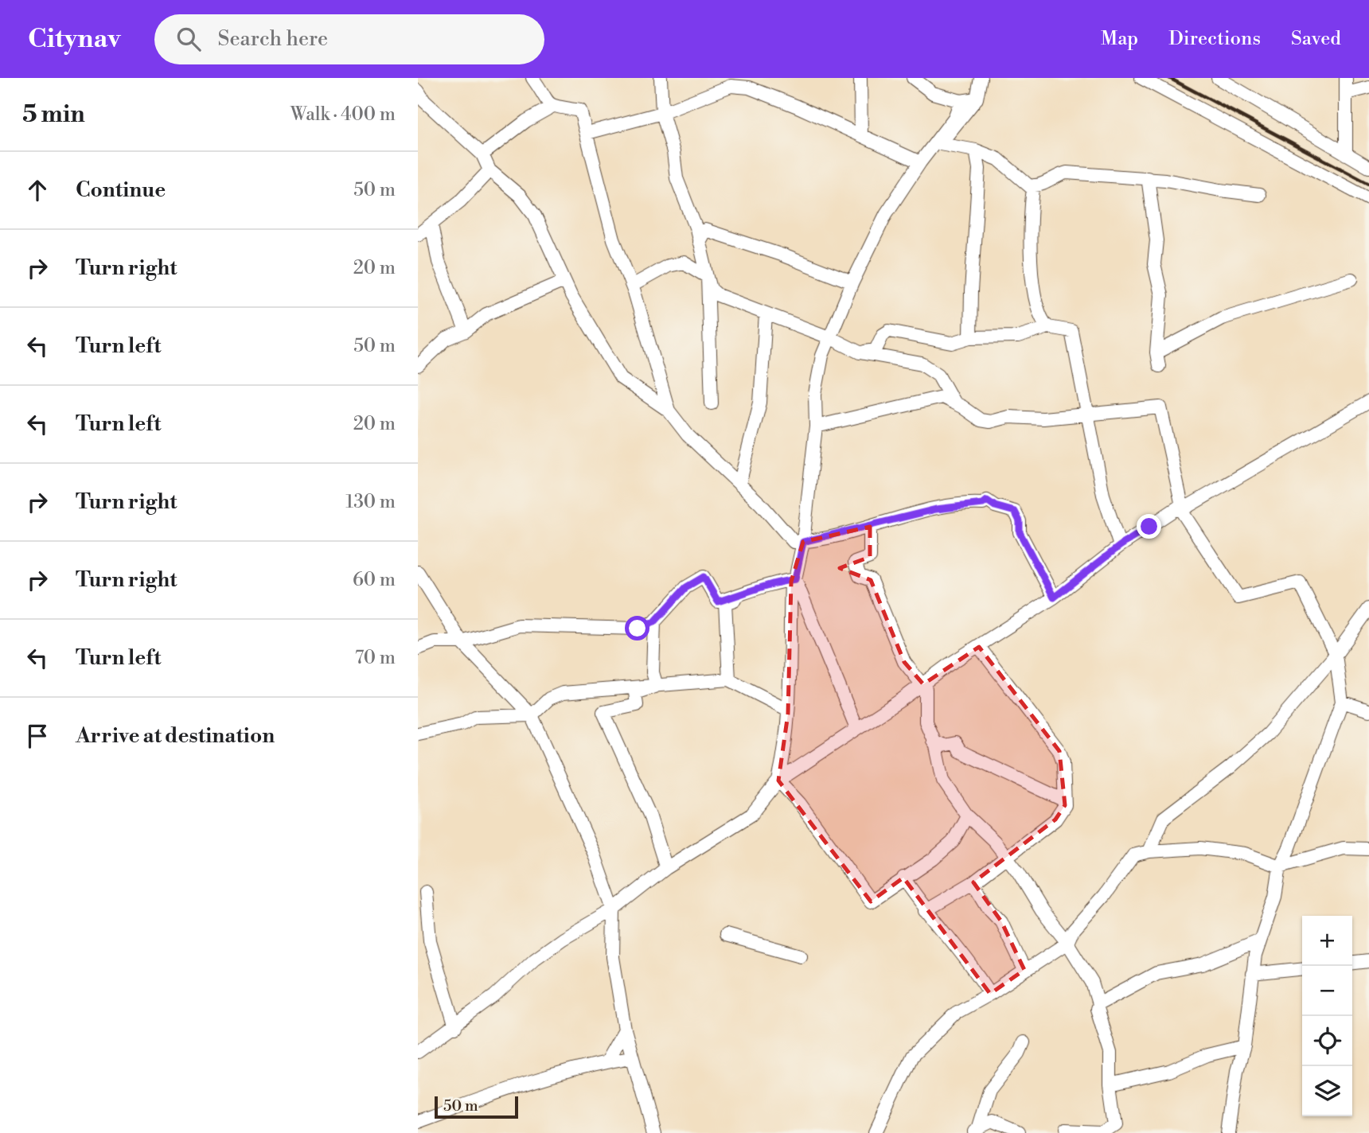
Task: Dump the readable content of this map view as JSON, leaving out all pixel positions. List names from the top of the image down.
{
  "scale_bar": "50 m",
  "page": {
    "header": "Citynav",
    "search": "Search here",
    "nav": ["Map", "Directions", "Saved"],
    "heading": ["5 min", "Walk · 400 m"],
    "list": [
      ["Continue", "50 m"],
      ["Turn right", "20 m"],
      ["Turn left", "50 m"],
      ["Turn left", "20 m"],
      ["Turn right", "130 m"],
      ["Turn right", "60 m"],
      ["Turn left", "70 m"],
      "Arrive at destination"
    ],
    "map_buttons": ["+", "−"],
    "scale": "50 m"
  }
}
